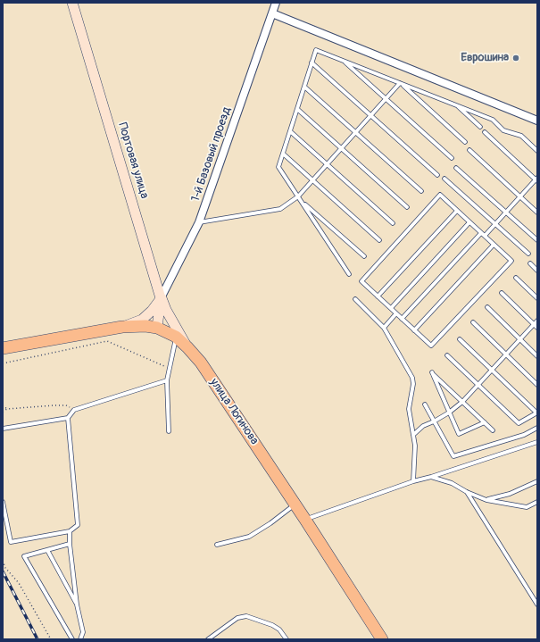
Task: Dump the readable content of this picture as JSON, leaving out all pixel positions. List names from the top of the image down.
{
  "streets": {
    "main road": ["улица Логинова"],
    "street": ["1-й Базовый проезд", "Портовая улица"]
  },
  "crossings": [
    ["1-й Базовый проезд", "Портовая улица"],
    ["Портовая улица", "улица Логинова"]
  ],
  "places": ["Еврошина"]
}
